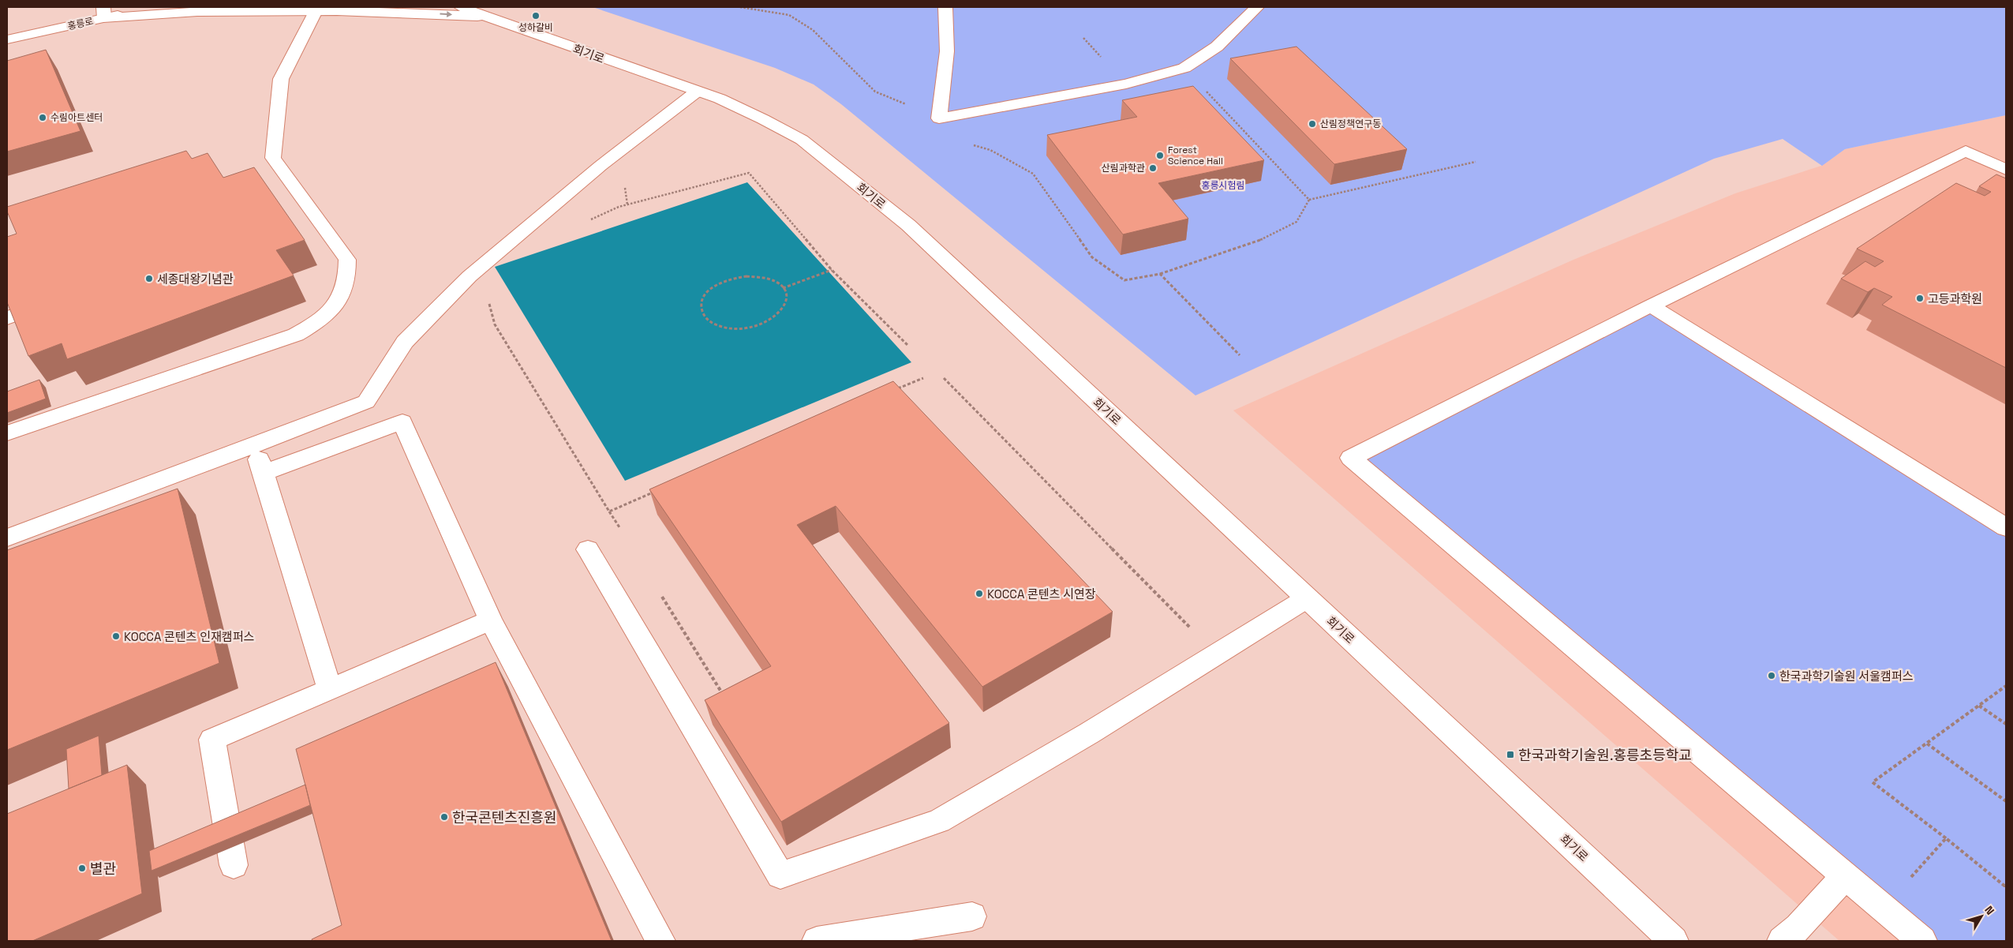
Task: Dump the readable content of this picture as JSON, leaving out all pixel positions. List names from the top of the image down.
{
  "streets": {
    "main road": ["홍릉로", "회기로"]
  },
  "parks": ["홍릉시험림"],
  "places": {
    "other": [
      "성하갈비",
      "수림아트센터",
      "산림정책연구동",
      "Forest Science Hall",
      "산림과학관",
      "세종대왕기념관",
      "고등과학원",
      "KOCCA 콘텐츠 시연장",
      "KOCCA 콘텐츠 인재캠퍼스",
      "한국과학기술원 서울캠퍼스",
      "한국콘텐츠진흥원",
      "별관"
    ],
    "transit": ["한국과학기술원.홍릉초등학교"]
  },
  "north": "top right"
}
